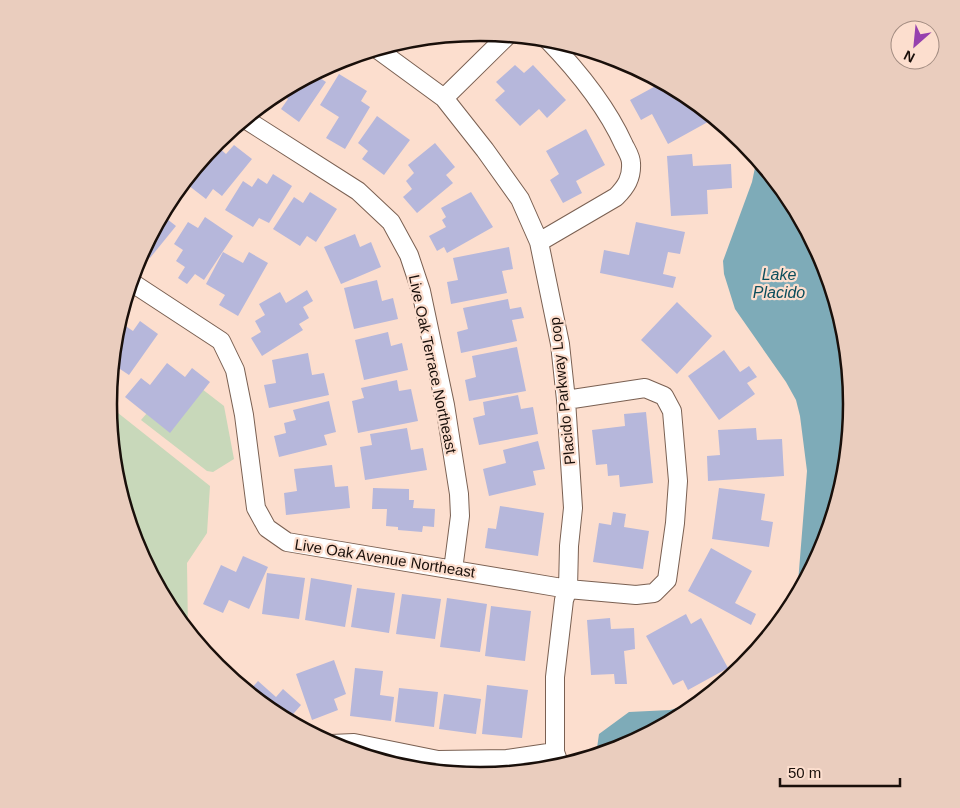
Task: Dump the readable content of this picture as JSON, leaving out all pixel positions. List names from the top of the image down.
{
  "streets": {
    "street": ["Live Oak Terrace Northeast", "Placido Parkway Loop", "Live Oak Avenue Northeast"]
  },
  "crossings": [
    ["Live Oak Terrace Northeast", "Live Oak Avenue Northeast"],
    ["Placido Parkway Loop", "Live Oak Avenue Northeast"]
  ],
  "water": ["Lake Placido"],
  "scale_bar": "50 m",
  "north": "bottom left"
}
